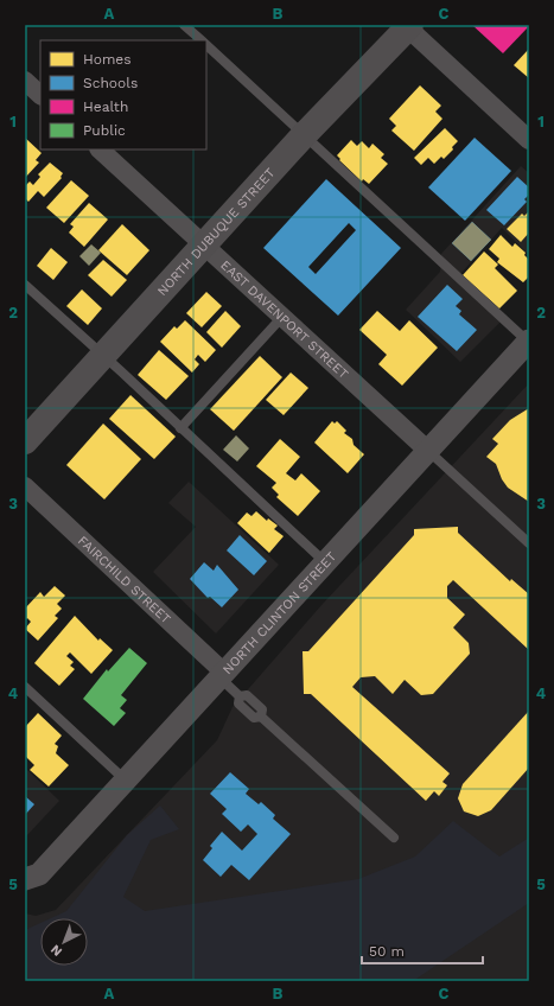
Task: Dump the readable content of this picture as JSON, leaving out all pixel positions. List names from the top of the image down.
{
  "streets": {
    "main road": ["NORTH DUBUQUE STREET"],
    "street": ["EAST DAVENPORT STREET", "FAIRCHILD STREET", "NORTH CLINTON STREET"]
  },
  "crossings": [
    ["NORTH DUBUQUE STREET", "EAST DAVENPORT STREET"],
    ["EAST DAVENPORT STREET", "NORTH CLINTON STREET"],
    ["FAIRCHILD STREET", "NORTH CLINTON STREET"]
  ],
  "legend": [
    "Homes",
    "Schools",
    "Health",
    "Public"
  ],
  "scale_bar": "50 m",
  "north": "bottom left",
  "grid": {
    "columns": ["A", "B", "C"],
    "rows": [
      "1",
      "2",
      "3",
      "4",
      "5"
    ]
  }
}
